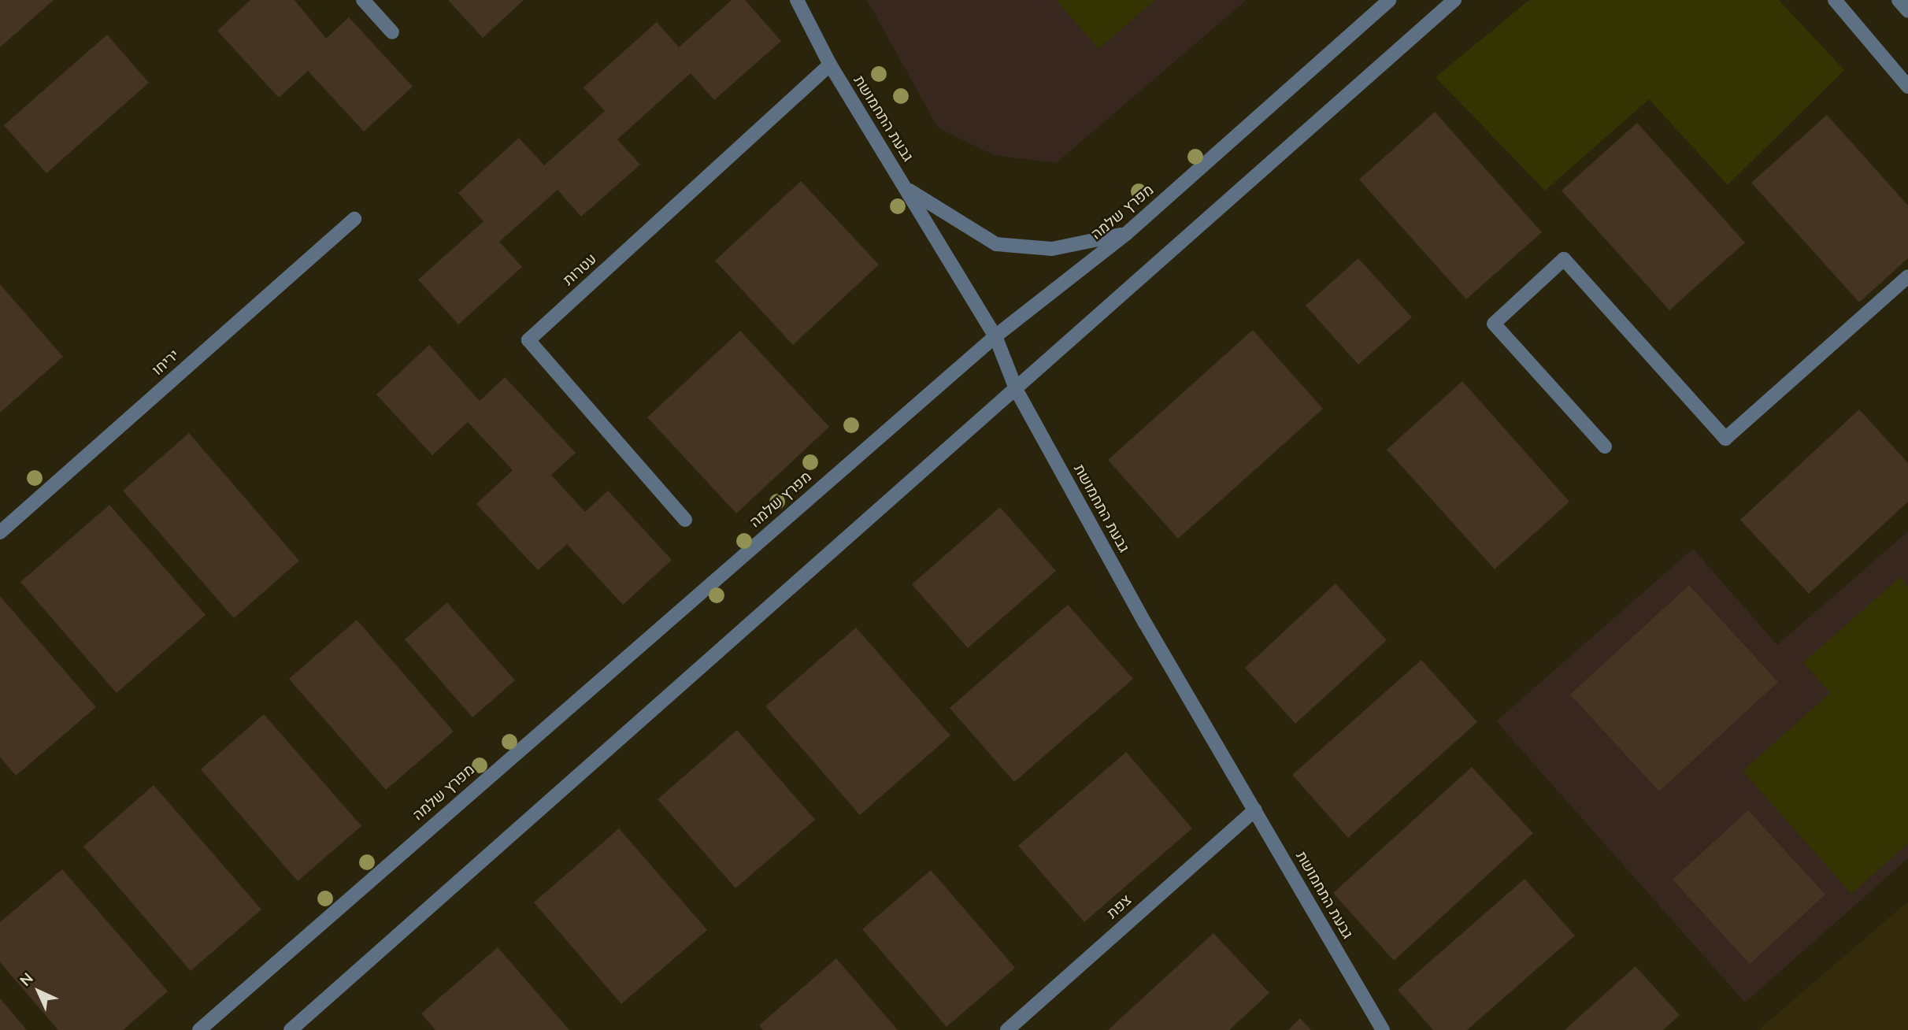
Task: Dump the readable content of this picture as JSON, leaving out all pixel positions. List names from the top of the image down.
{
  "streets": {
    "street": [
      "גבעת התחמושת",
      "מפרץ שלמה",
      "עטרות",
      "יריחו",
      "צפת"
    ]
  },
  "crossings": [
    ["גבעת התחמושת", "מפרץ שלמה"],
    ["גבעת התחמושת", "עטרות"],
    ["גבעת התחמושת", "צפת"]
  ],
  "north": "top left"
}
